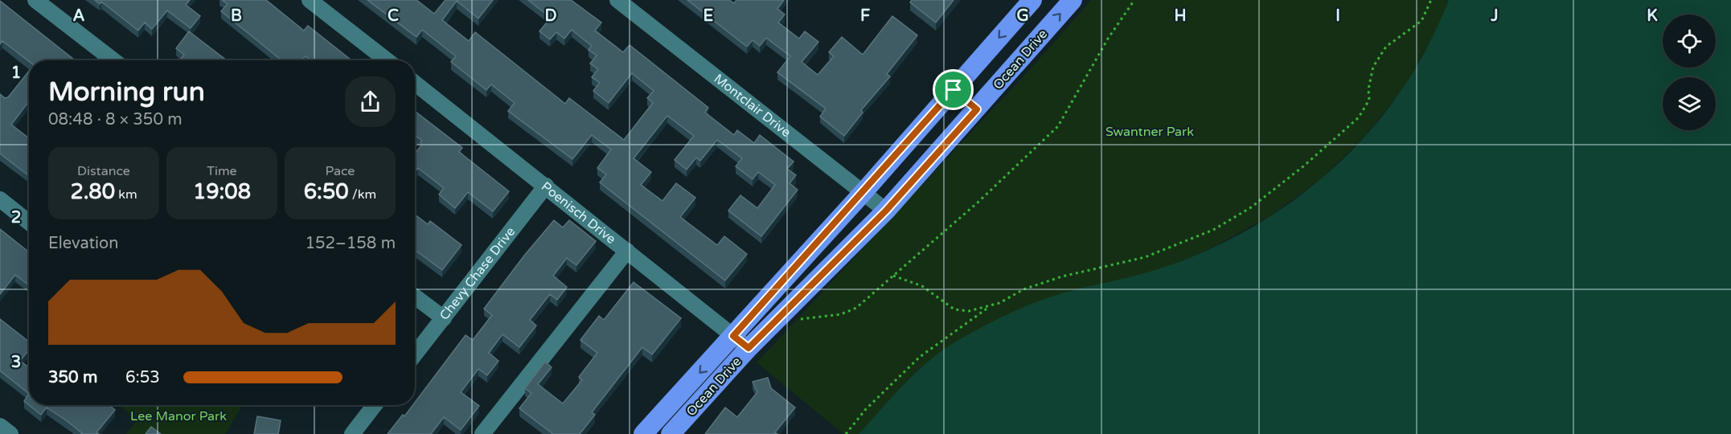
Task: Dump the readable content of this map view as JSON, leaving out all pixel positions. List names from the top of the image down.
{
  "streets": {
    "main road": ["Ocean Drive"],
    "street": ["Montclair Drive", "Poenisch Drive", "Chevy Chase Drive"]
  },
  "crossings": [
    ["Ocean Drive", "Montclair Drive"],
    ["Ocean Drive", "Poenisch Drive"],
    ["Poenisch Drive", "Chevy Chase Drive"]
  ],
  "parks": ["Swantner Park", "Lee Manor Park"],
  "page": {
    "heading": ["Morning run", "08:48 · 8 × 350 m"],
    "stats": [
      ["Distance", "2.80 km"],
      ["Time", "19:08"],
      ["Pace", "6:50 /km"]
    ],
    "chart": ["Elevation", "152–158 m"],
    "list": [
      {
        "name": "350 m",
        "note": "6:53"
      }
    ]
  },
  "grid": {
    "columns": [
      "A",
      "B",
      "C",
      "D",
      "E",
      "F",
      "G",
      "H",
      "I",
      "J",
      "K"
    ],
    "rows": ["1", "2", "3"]
  }
}
